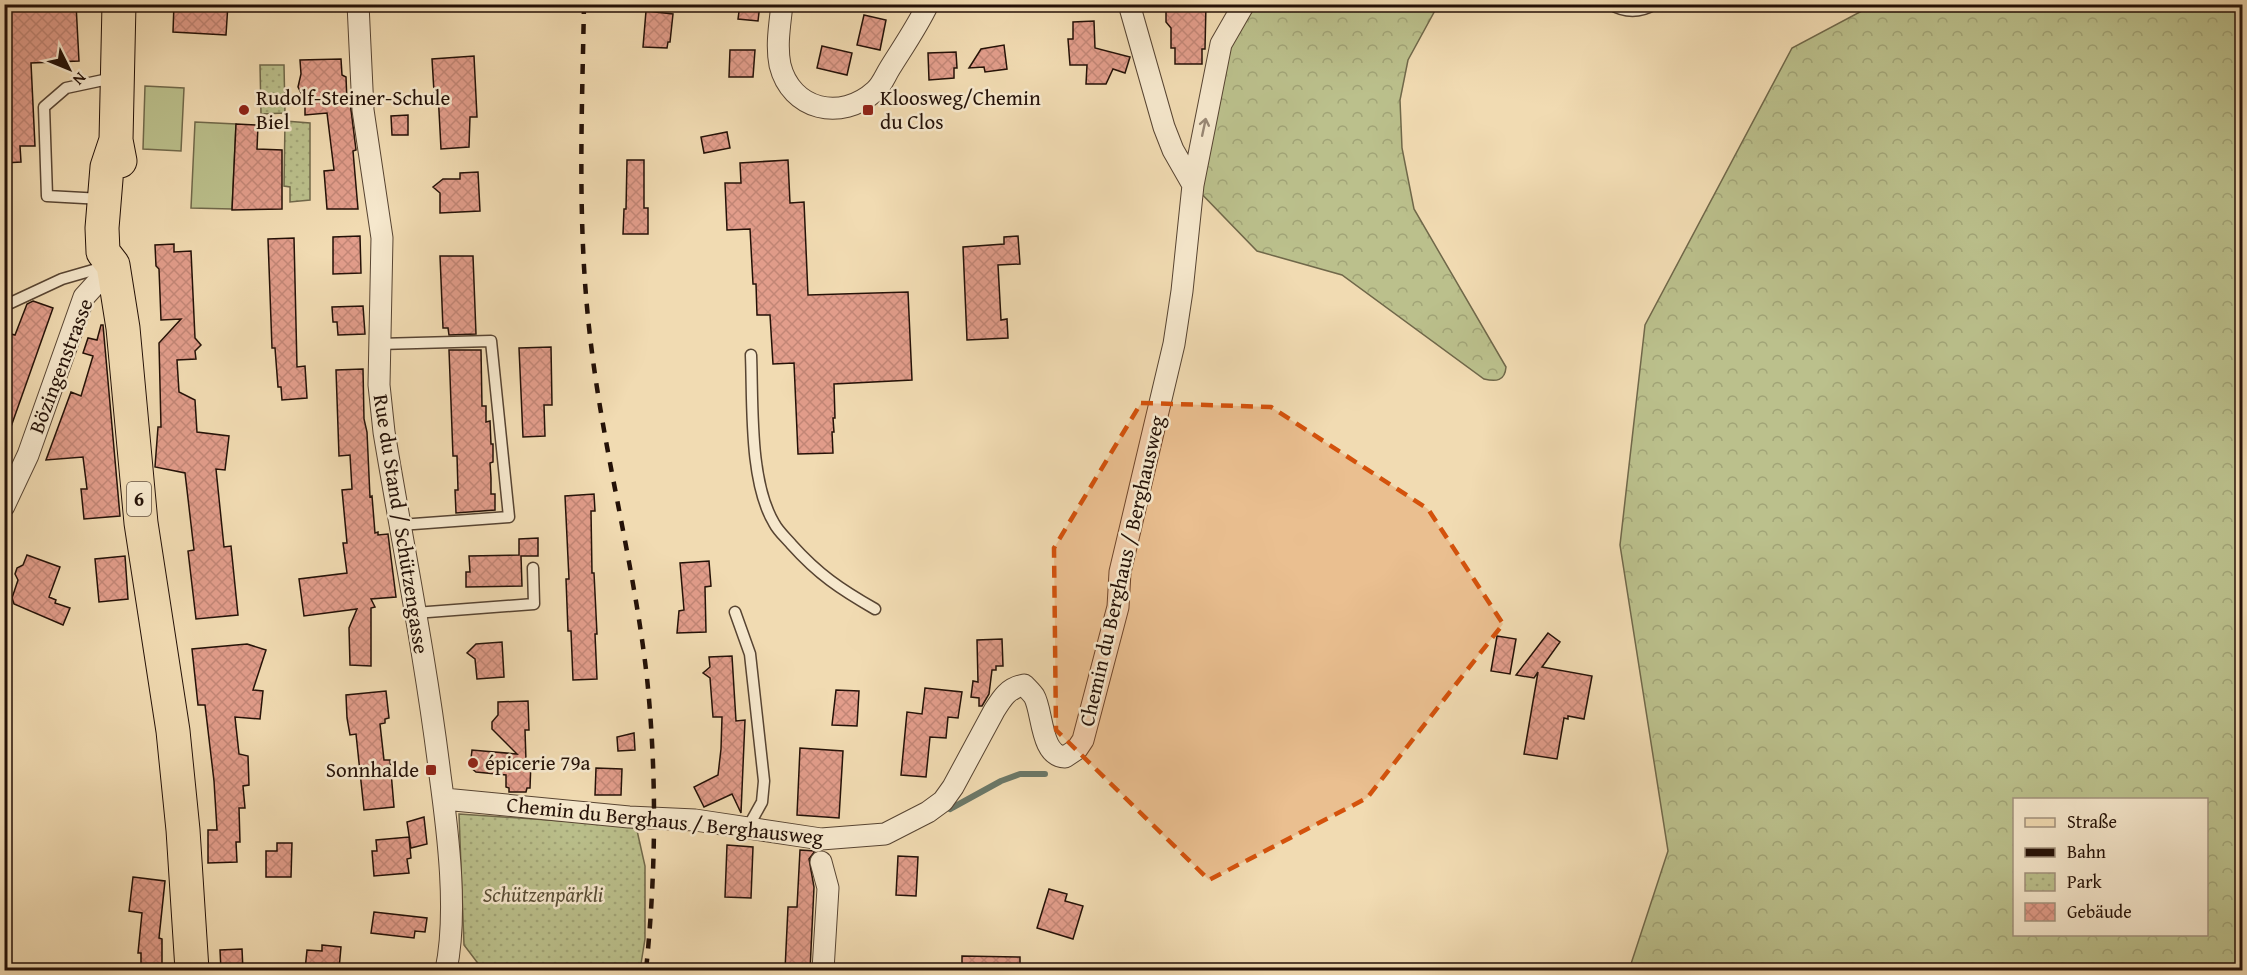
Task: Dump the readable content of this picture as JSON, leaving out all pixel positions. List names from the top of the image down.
{
  "streets": {
    "main road": ["6"],
    "street": ["Bözingenstrasse", "Rue du Stand / Schützengasse", "Chemin du Berghaus / Berghausweg"]
  },
  "crossings": [
    ["Bözingenstrasse", "6"],
    ["Rue du Stand / Schützengasse", "Chemin du Berghaus / Berghausweg"]
  ],
  "parks": ["Schützenpärkli"],
  "places": {
    "other": ["Rudolf-Steiner-Schule Biel", "épicerie 79a"],
    "transit": ["Kloosweg/Chemin du Clos", "Sonnhalde"]
  },
  "legend": [
    "Straße",
    "Bahn",
    "Park",
    "Gebäude"
  ],
  "north": "bottom right"
}
